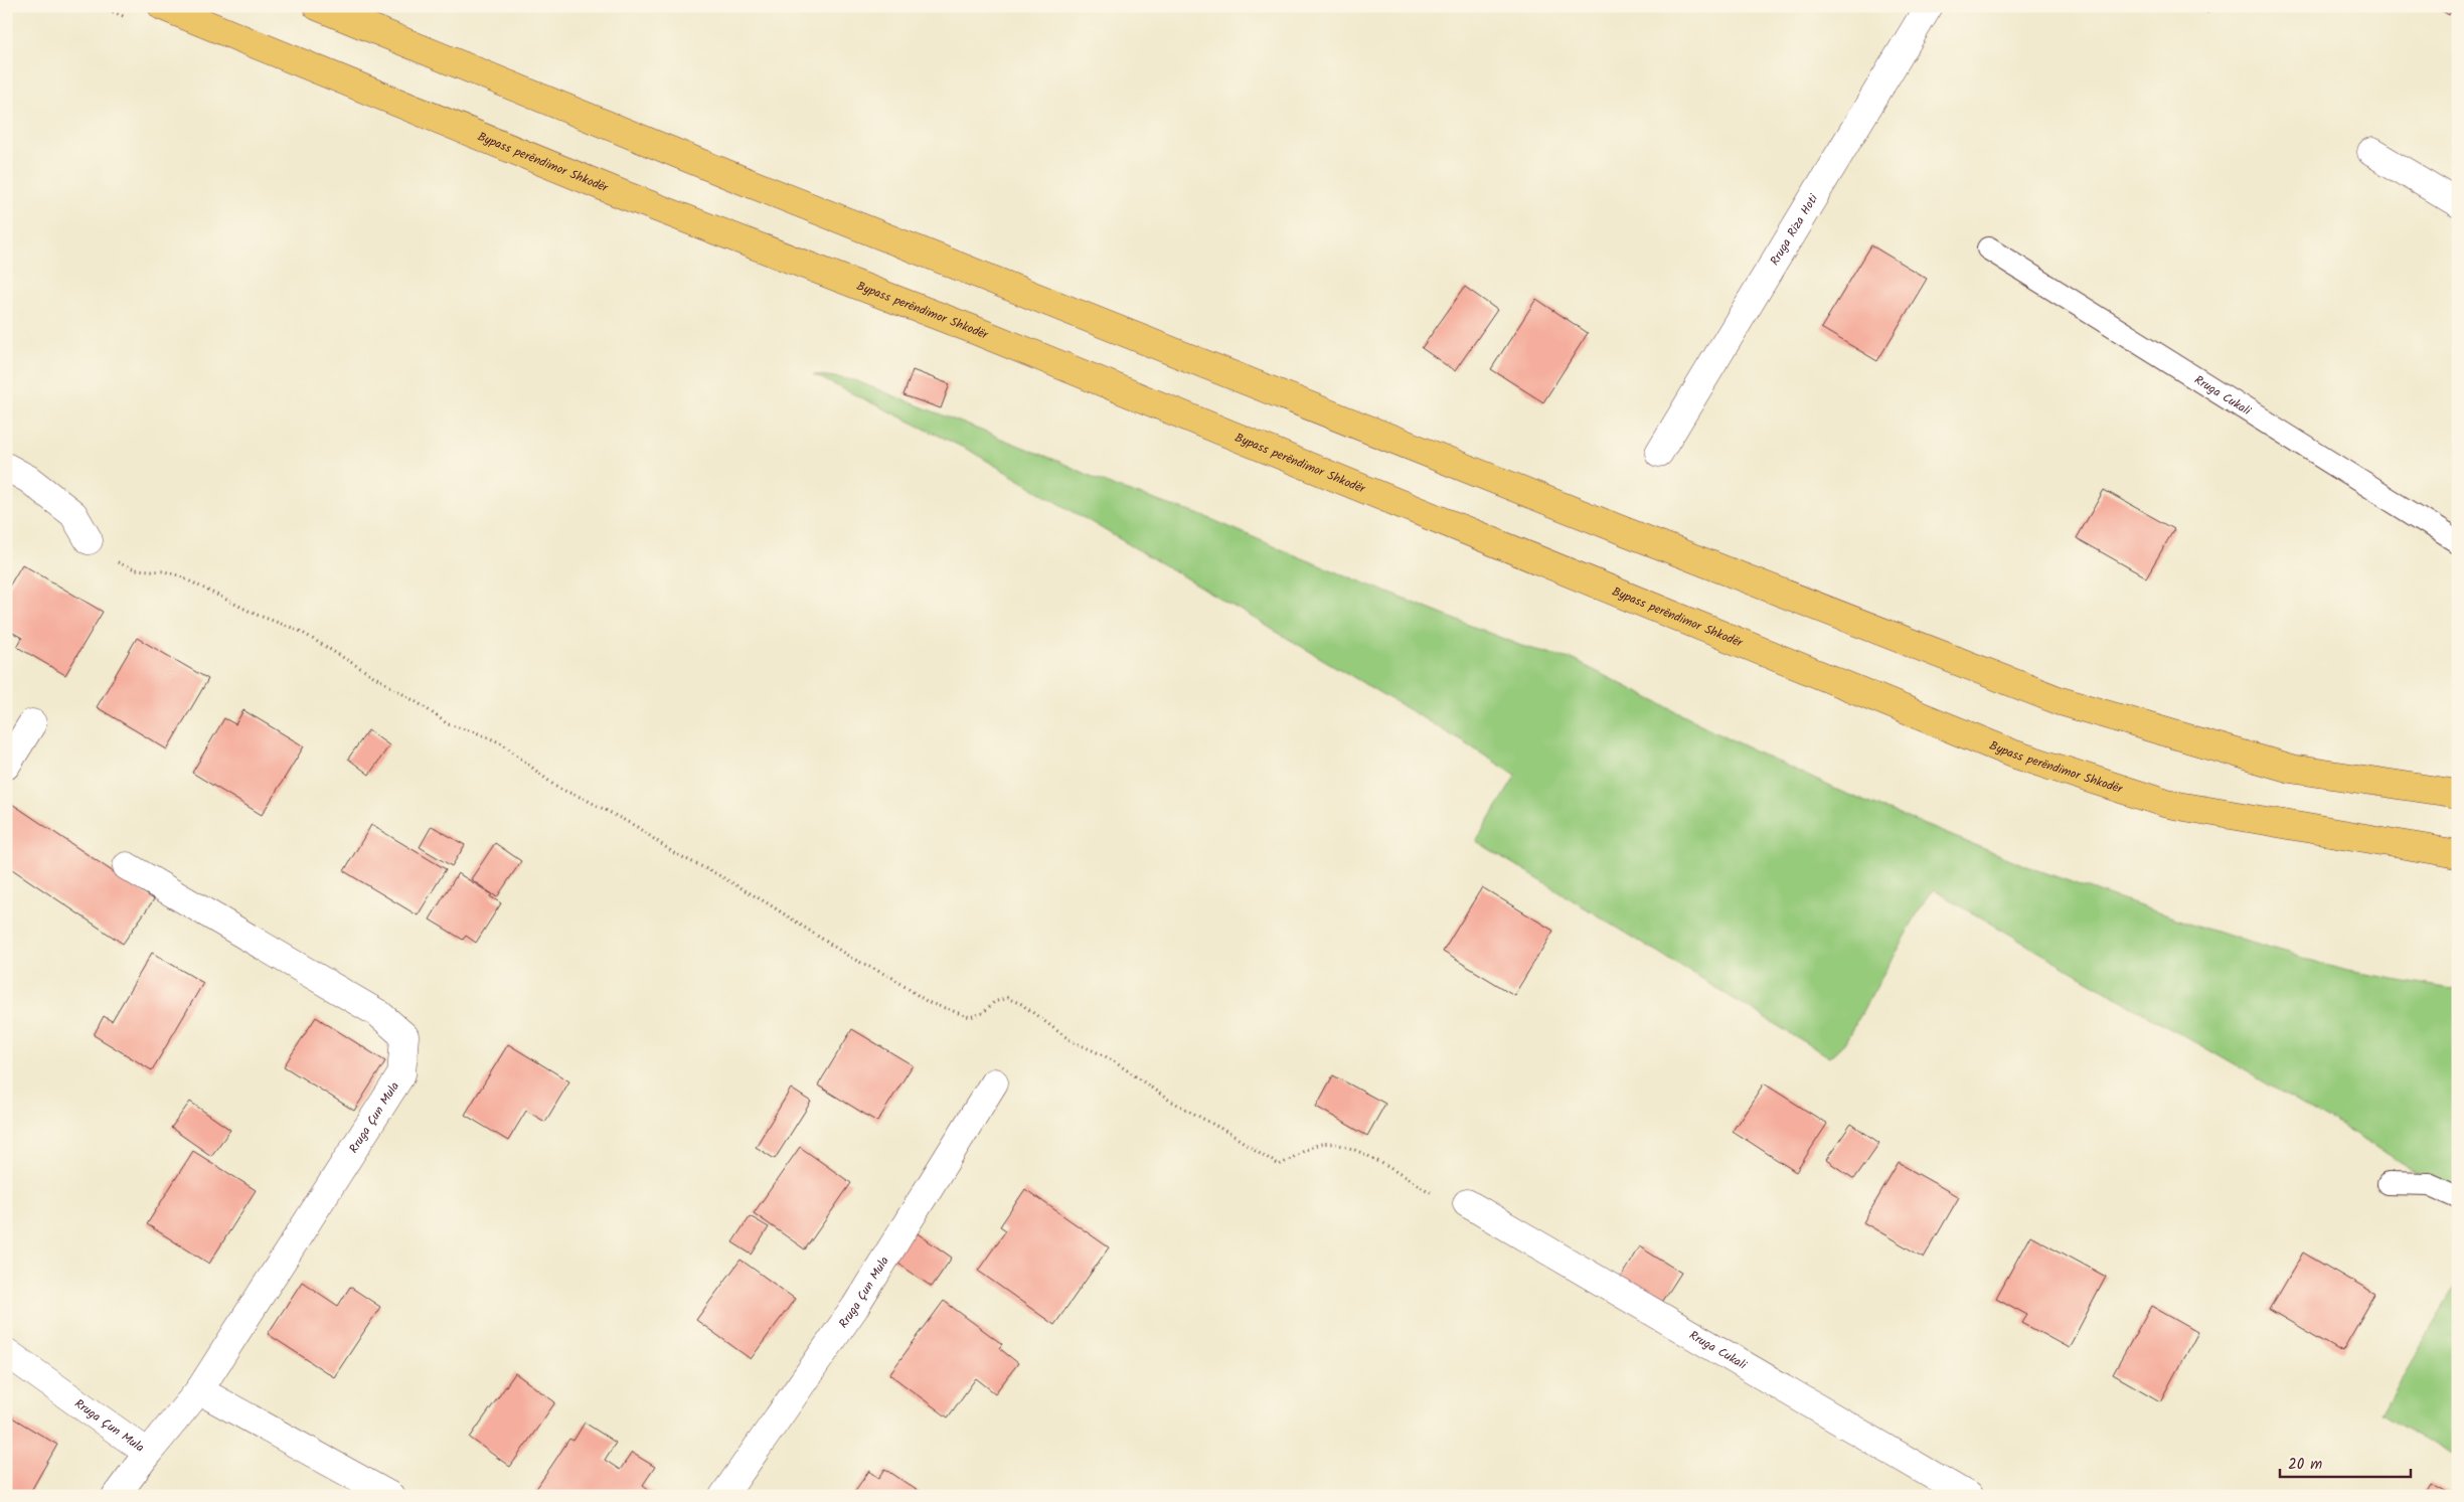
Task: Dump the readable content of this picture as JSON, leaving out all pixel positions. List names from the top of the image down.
{
  "streets": {
    "highway": ["Bypass perëndimor Shkodër"],
    "street": ["Rruga Riza Hoti", "Rruga Cukali", "Rruga Çun Mula"]
  },
  "scale_bar": "20 m"
}
